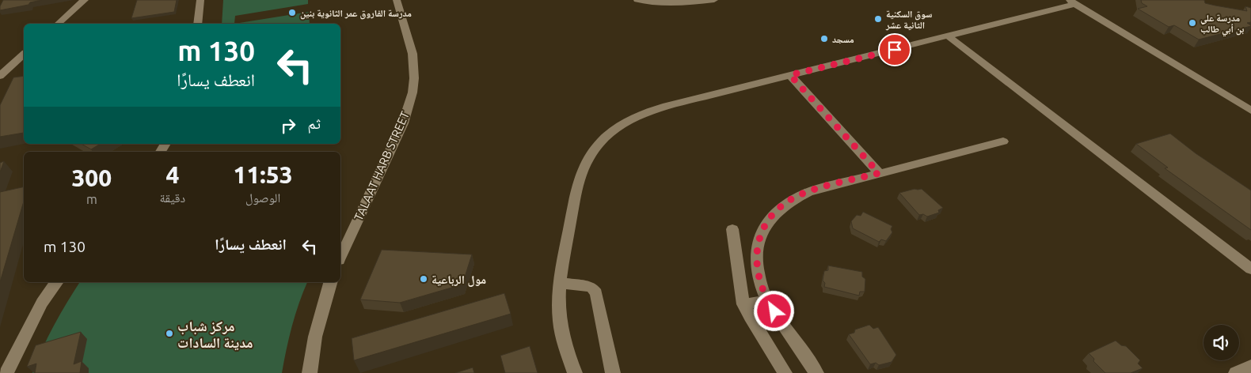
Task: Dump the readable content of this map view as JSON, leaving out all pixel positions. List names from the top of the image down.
{
  "streets": {
    "street": ["TALAAT HARB STREET"]
  },
  "places": [
    "مدرسة الفاروق عمر الثانوية بنين",
    "سوق السكنية الثانية عشر",
    "مدرسة علي بن أبي طالب",
    "مسجد",
    "مول الرباعية",
    "مركز شباب مدينة السادات"
  ],
  "page": {
    "turn": ["130 m", "انعطف يسارًا"],
    "then": "ثم",
    "eta": [
      "11:53",
      "الوصول",
      "4",
      "دقيقة",
      "300",
      "m"
    ],
    "list": [
      {
        "name": "انعطف يسارًا",
        "value": "130 m"
      }
    ]
  }
}
